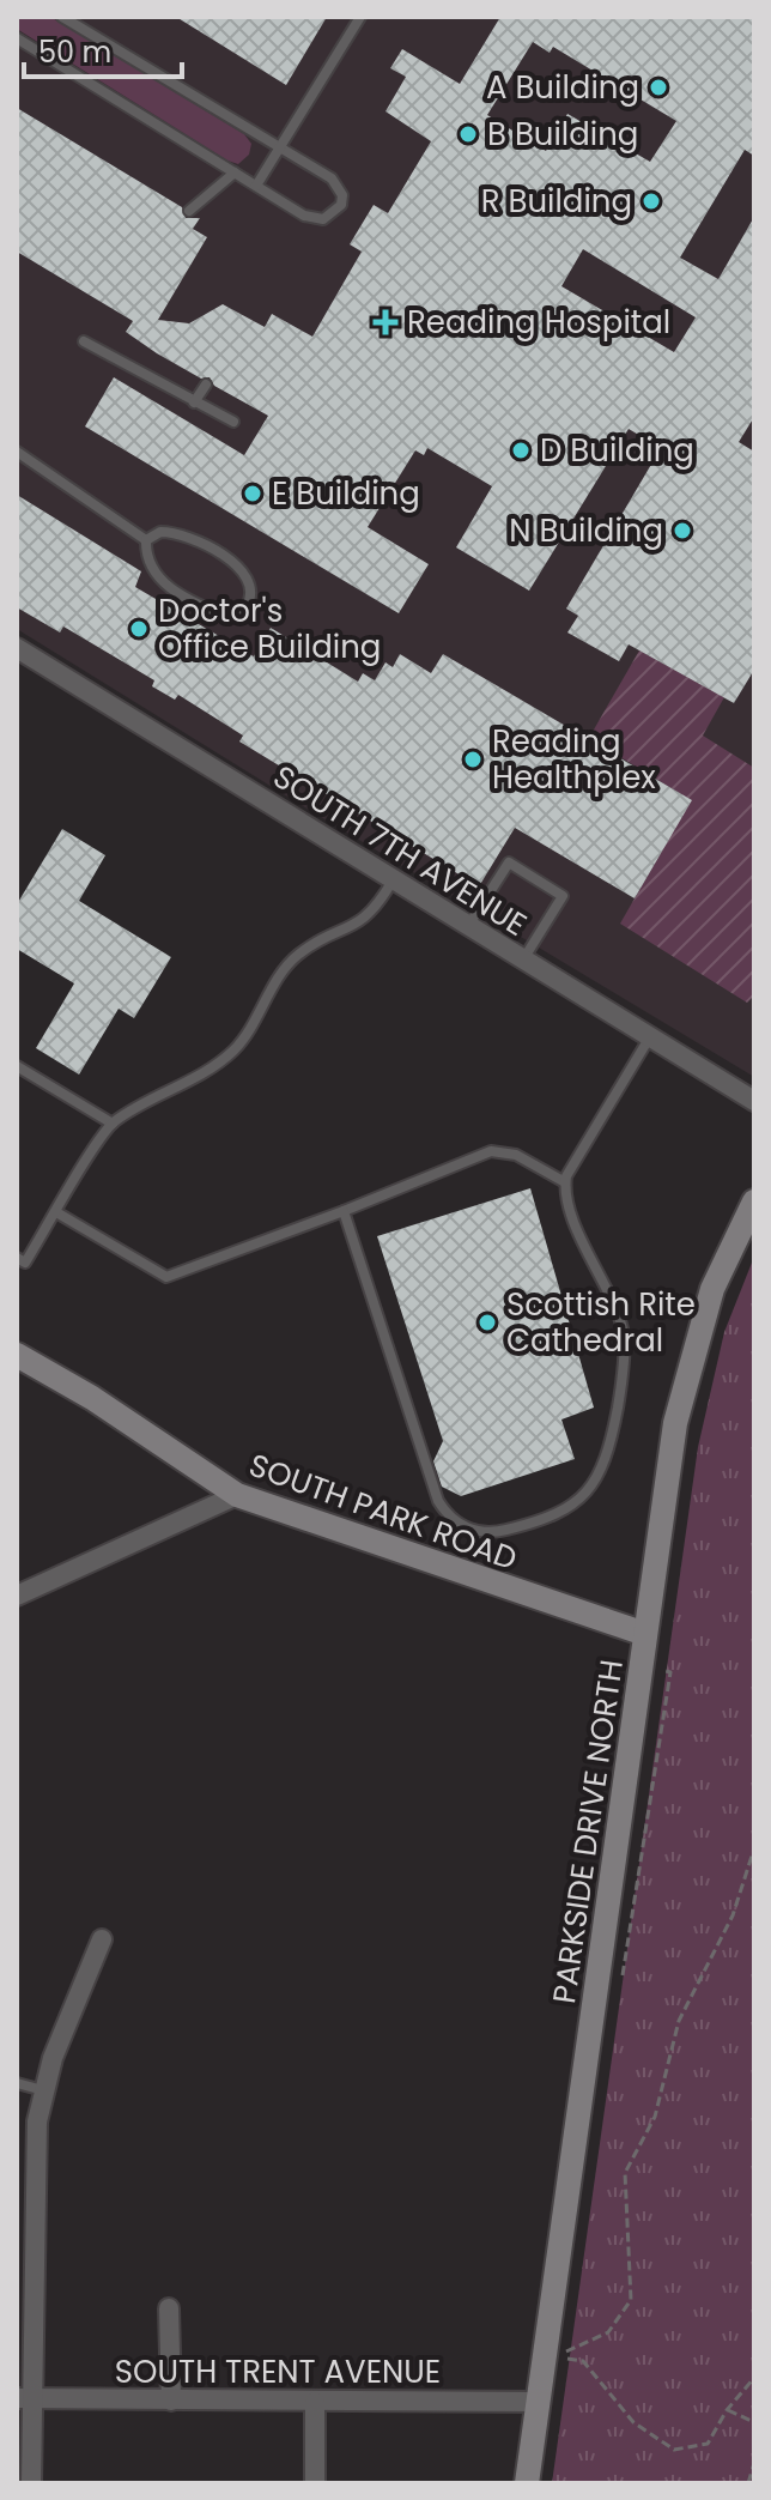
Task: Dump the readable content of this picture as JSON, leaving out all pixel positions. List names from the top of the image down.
{
  "streets": {
    "street": [
      "SOUTH 7TH AVENUE",
      "SOUTH PARK ROAD",
      "PARKSIDE DRIVE NORTH",
      "SOUTH TRENT AVENUE"
    ]
  },
  "crossings": [
    ["SOUTH PARK ROAD", "PARKSIDE DRIVE NORTH"],
    ["PARKSIDE DRIVE NORTH", "SOUTH TRENT AVENUE"]
  ],
  "places": {
    "other": [
      "A Building",
      "B Building",
      "R Building",
      "D Building",
      "E Building",
      "N Building",
      "Doctor's Office Building",
      "Reading Healthplex",
      "Scottish Rite Cathedral"
    ],
    "health": ["Reading Hospital"]
  },
  "scale_bar": "50 m"
}
